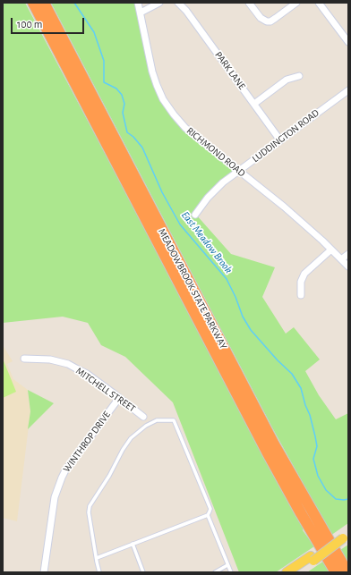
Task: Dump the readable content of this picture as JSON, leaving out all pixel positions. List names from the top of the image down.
{
  "streets": {
    "highway": ["MEADOWBROOK STATE PARKWAY"],
    "street": [
      "PARK LANE",
      "LUDDINGTON ROAD",
      "RICHMOND ROAD",
      "MITCHELL STREET",
      "WINTHROP DRIVE"
    ]
  },
  "crossings": [
    ["PARK LANE", "LUDDINGTON ROAD"],
    ["LUDDINGTON ROAD", "RICHMOND ROAD"],
    ["MITCHELL STREET", "WINTHROP DRIVE"]
  ],
  "water": ["East Meadow Brook"],
  "scale_bar": "100 m"
}
